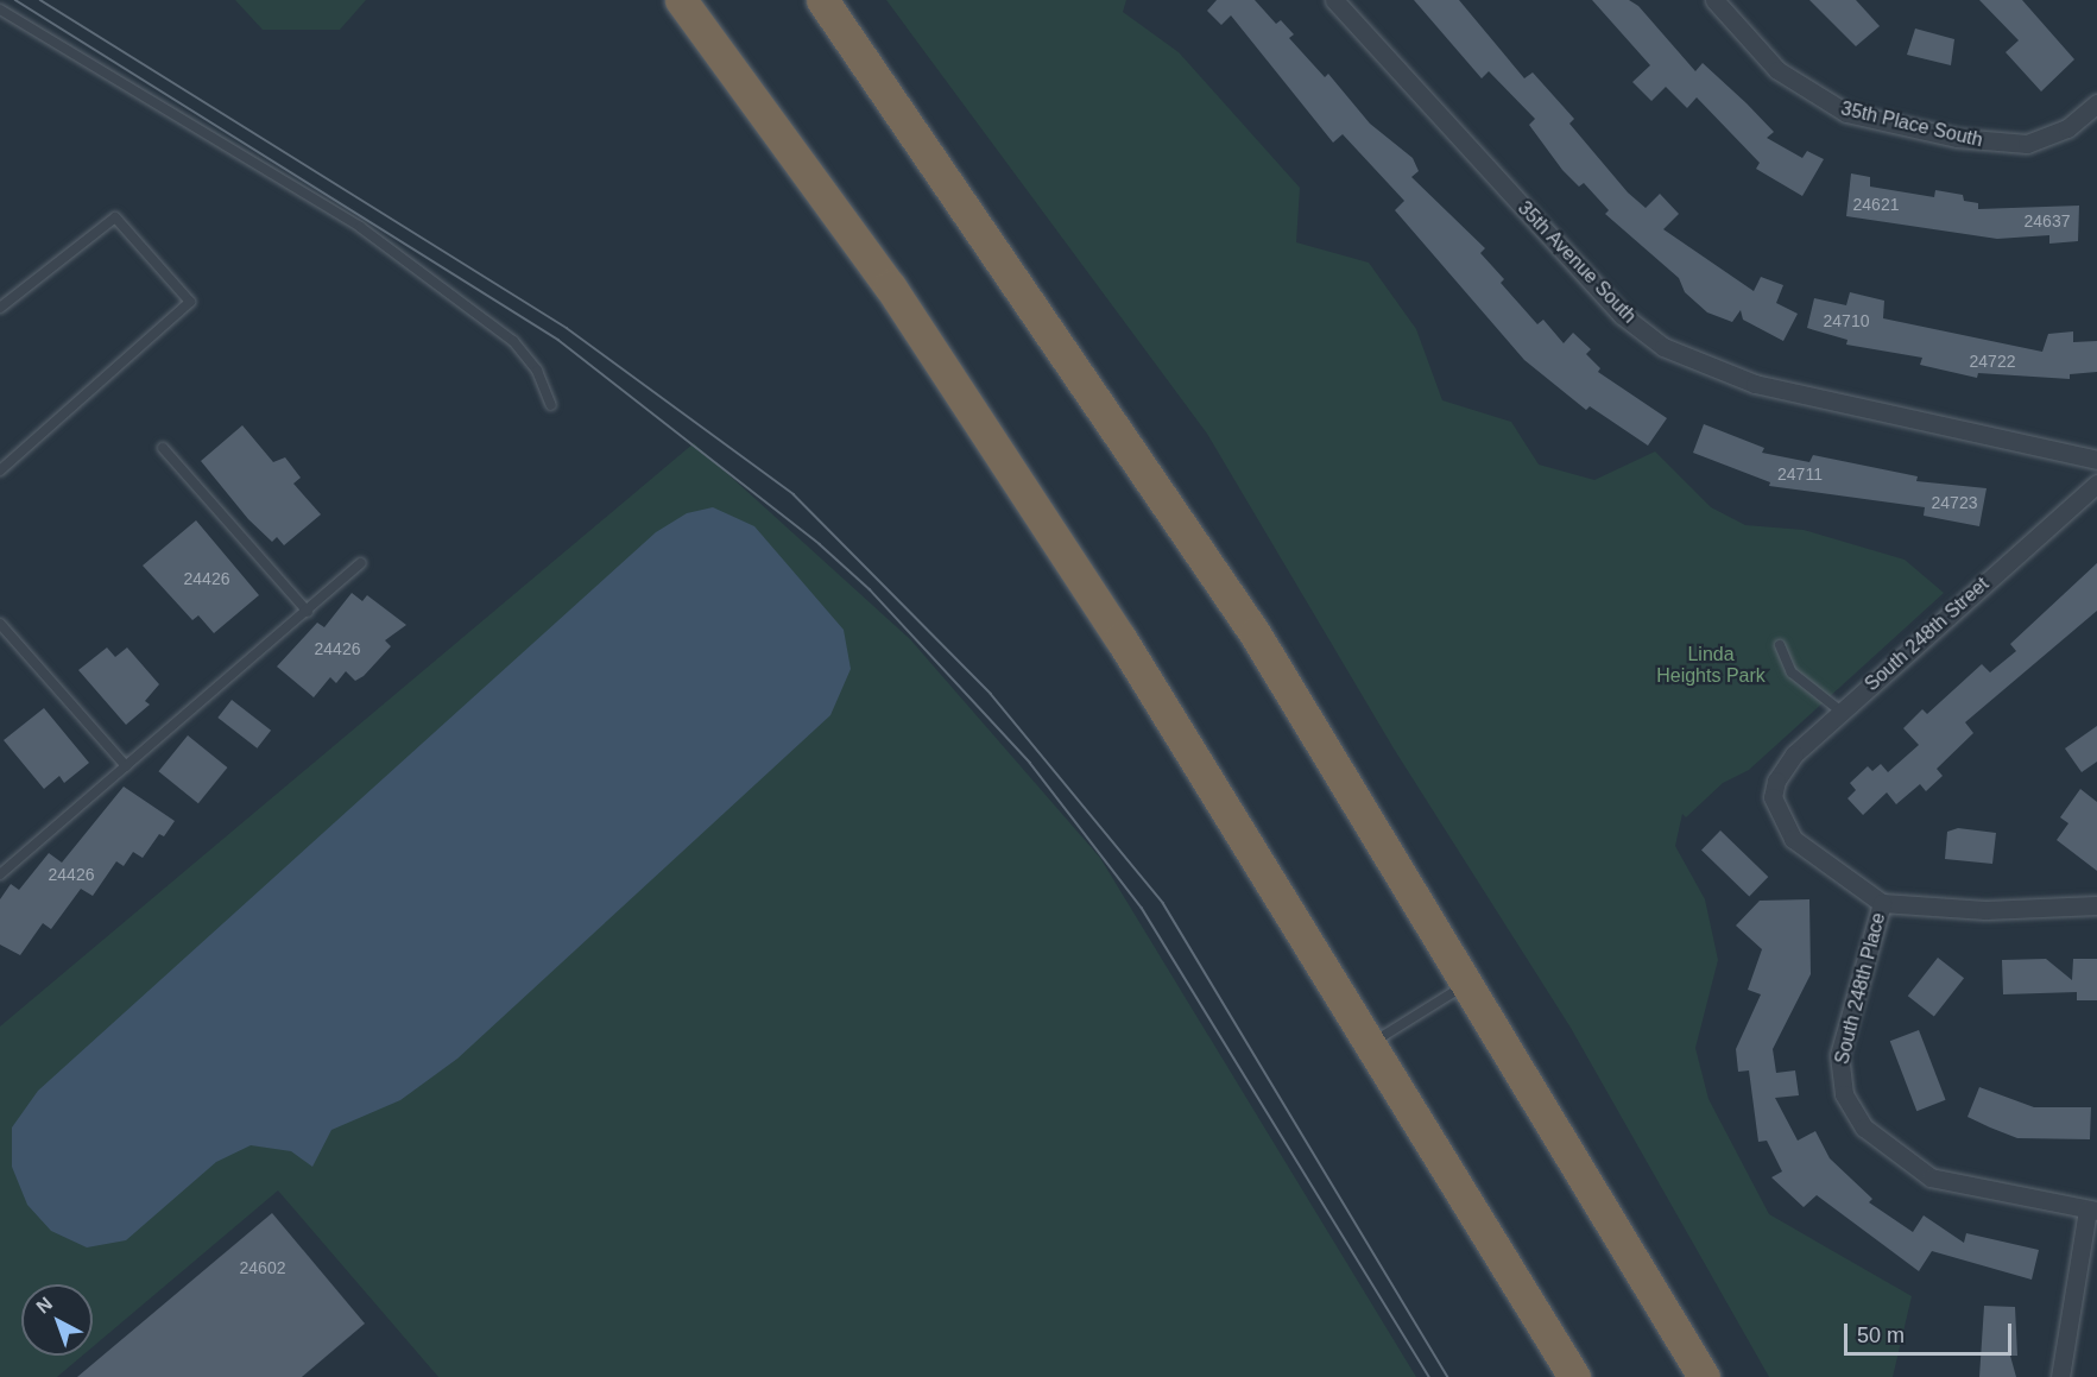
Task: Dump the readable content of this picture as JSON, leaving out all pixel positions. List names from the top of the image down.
{
  "streets": {
    "street": [
      "35th Place South",
      "35th Avenue South",
      "South 248th Street",
      "South 248th Place"
    ]
  },
  "crossings": [
    ["South 248th Street", "South 248th Place"]
  ],
  "parks": ["Linda Heights Park"],
  "house_numbers": [
    "24621",
    "24637",
    "24710",
    "24722",
    "24711",
    "24723",
    "24426",
    "24426",
    "24426",
    "24602"
  ],
  "scale_bar": "50 m",
  "north": "top left"
}
